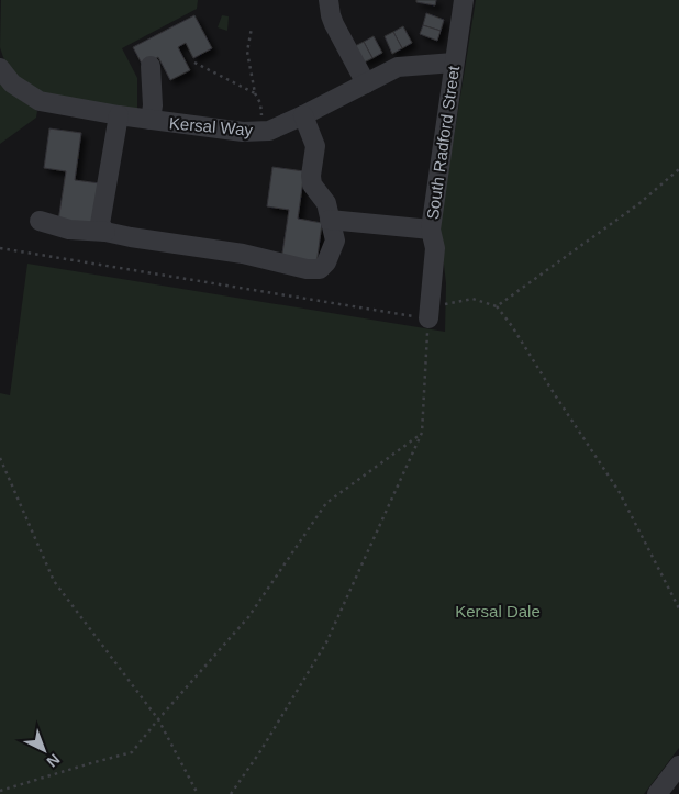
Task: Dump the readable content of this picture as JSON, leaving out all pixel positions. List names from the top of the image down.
{
  "streets": {
    "street": ["Kersal Way", "South Radford Street"]
  },
  "crossings": [
    ["Kersal Way", "South Radford Street"]
  ],
  "parks": ["Kersal Dale"],
  "north": "bottom right"
}
